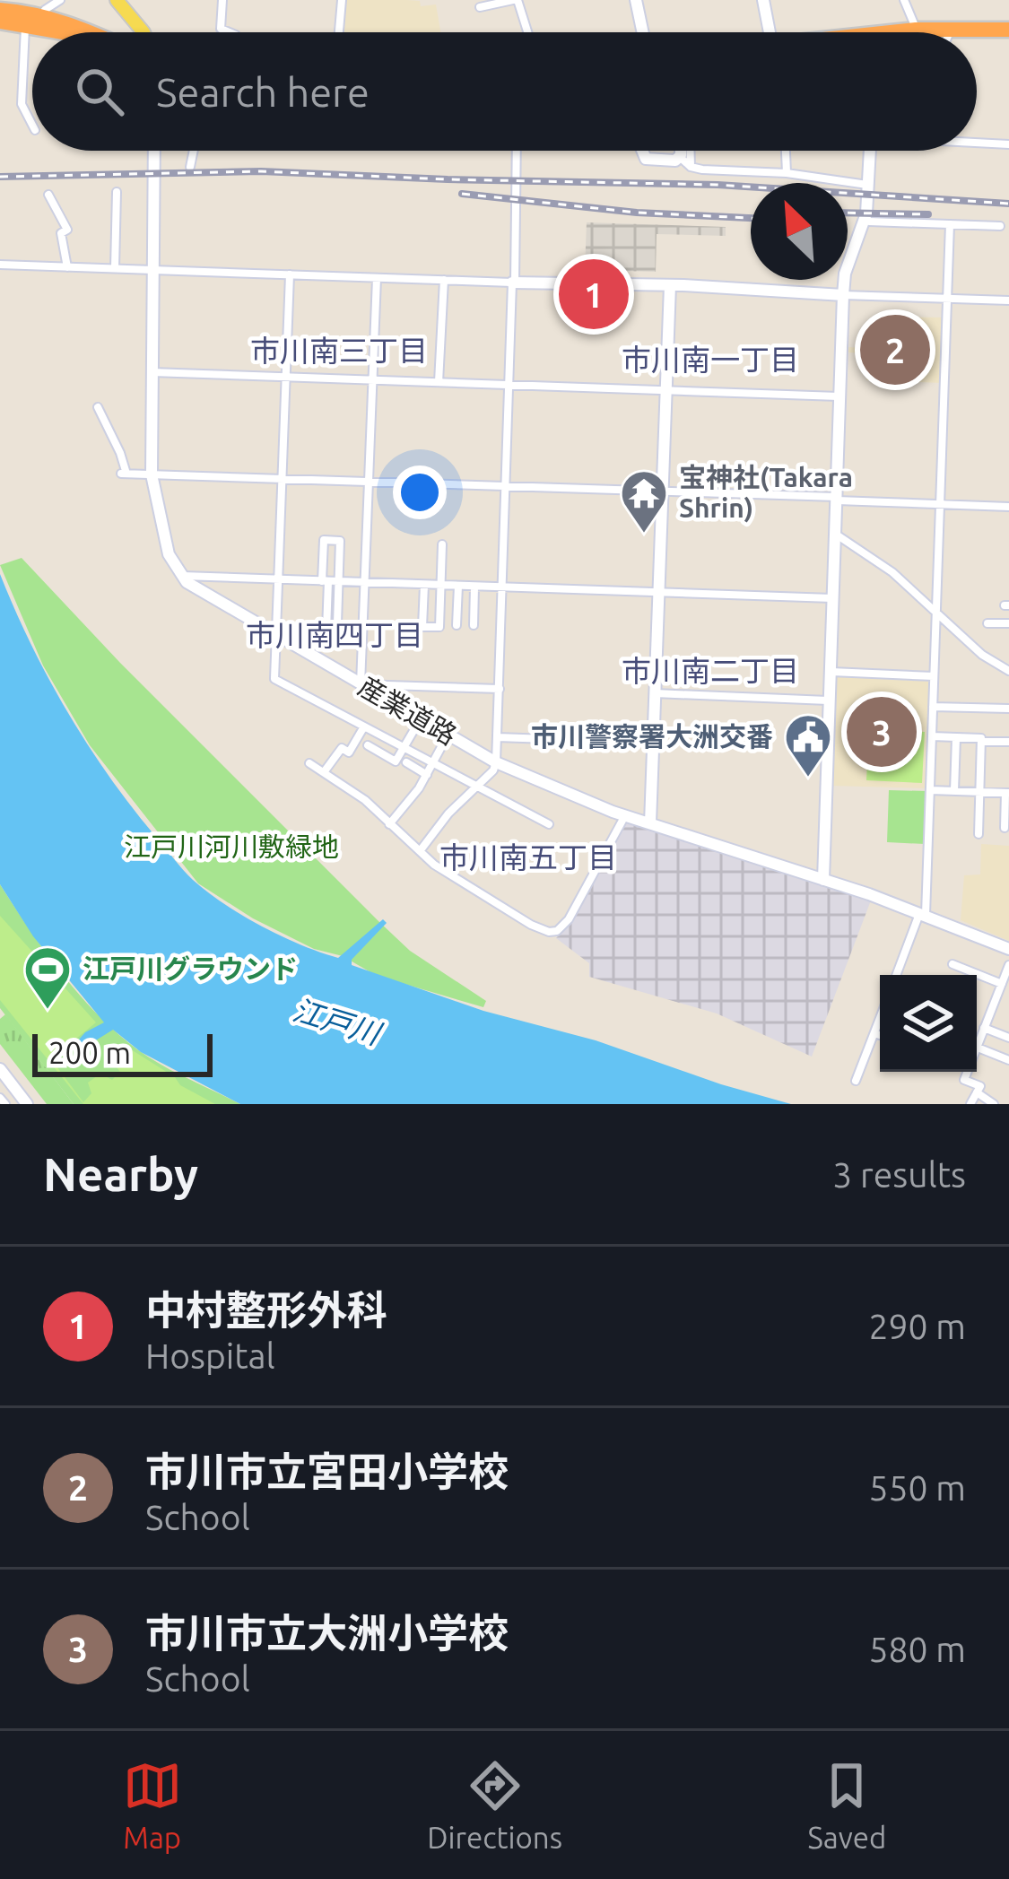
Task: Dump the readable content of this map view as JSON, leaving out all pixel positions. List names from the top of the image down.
{
  "streets": {
    "street": ["産業道路"]
  },
  "districts": [
    "市川南三丁目",
    "市川南一丁目",
    "市川南四丁目",
    "市川南二丁目",
    "市川南五丁目"
  ],
  "water": ["江戸川"],
  "parks": ["江戸川河川敷緑地"],
  "places": {
    "temple": ["宝神社(Takara Shrin)"],
    "public building": ["市川警察署大洲交番"],
    "sports": ["江戸川グラウンド"]
  },
  "scale_bar": "200 m",
  "north": "top left",
  "page": {
    "search": "Search here",
    "pins": ["1", "2", "3"],
    "scale": "200 m",
    "heading": ["Nearby", "3 results"],
    "list": [
      {
        "mark": "1",
        "name": "中村整形外科",
        "note": "Hospital",
        "value": "290 m"
      },
      {
        "mark": "2",
        "name": "市川市立宮田小学校",
        "note": "School",
        "value": "550 m"
      },
      {
        "mark": "3",
        "name": "市川市立大洲小学校",
        "note": "School",
        "value": "580 m"
      }
    ],
    "nav": ["Map", "Directions", "Saved"]
  }
}
